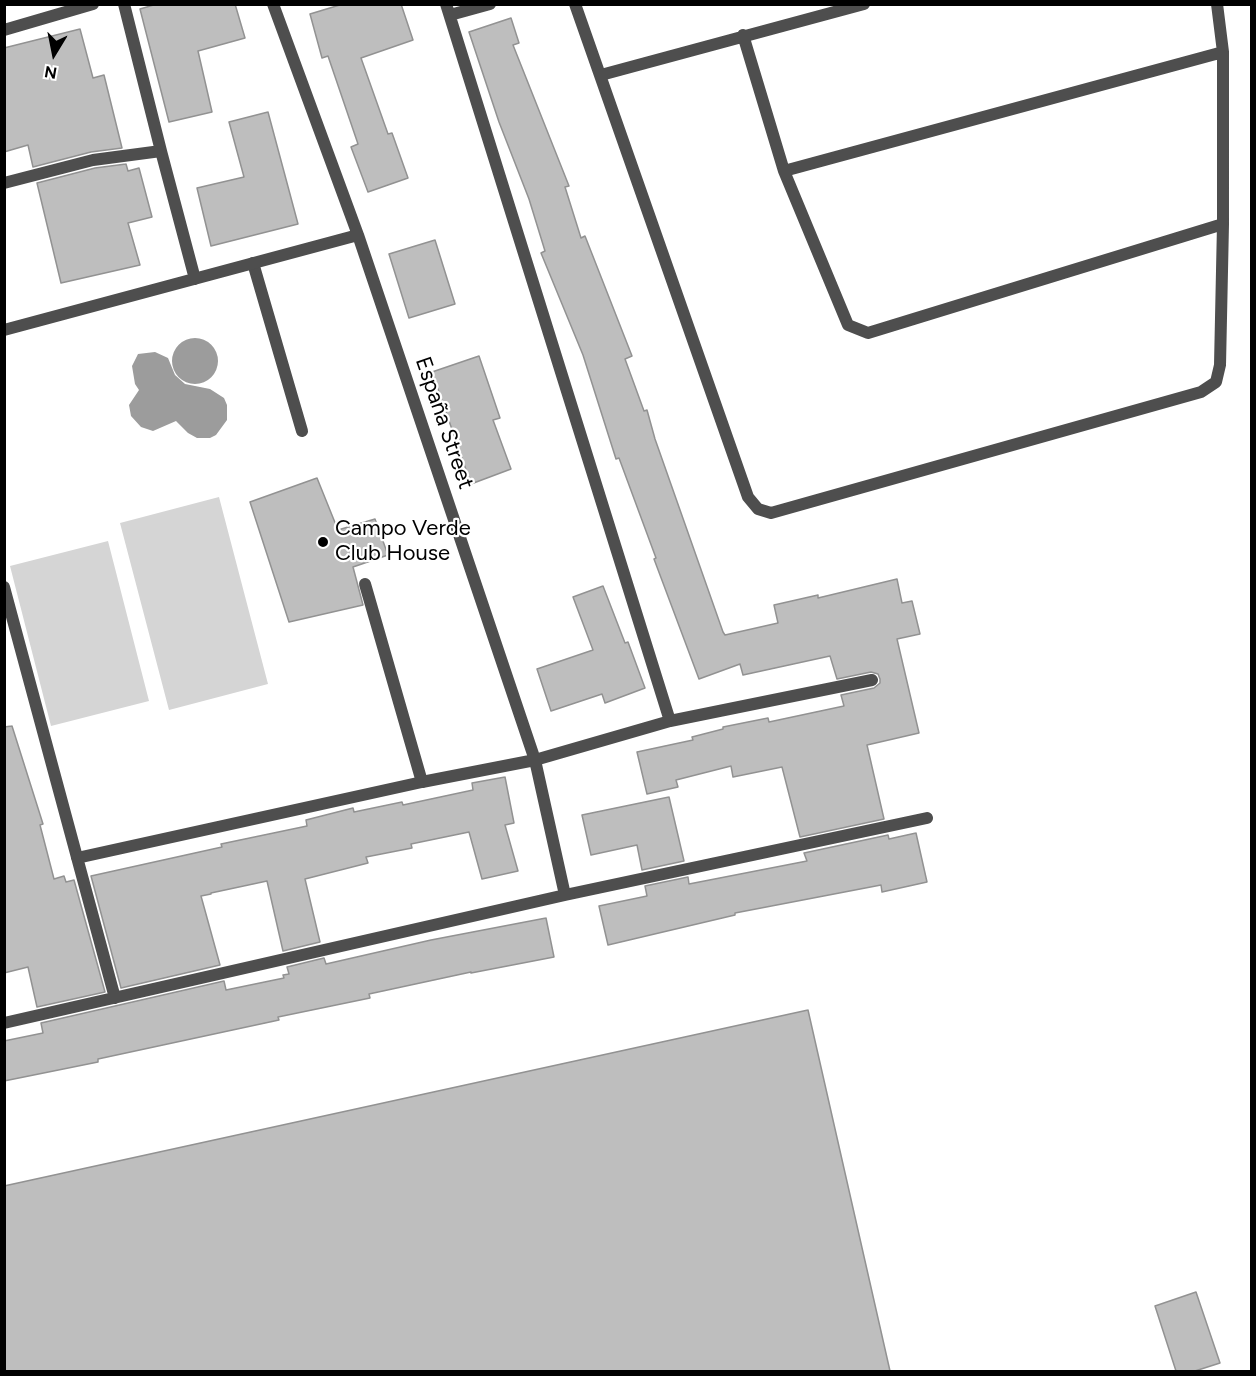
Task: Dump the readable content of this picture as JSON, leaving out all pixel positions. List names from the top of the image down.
{
  "streets": {
    "street": ["España Street"]
  },
  "places": ["Campo Verde Club House"],
  "north": "bottom"
}
